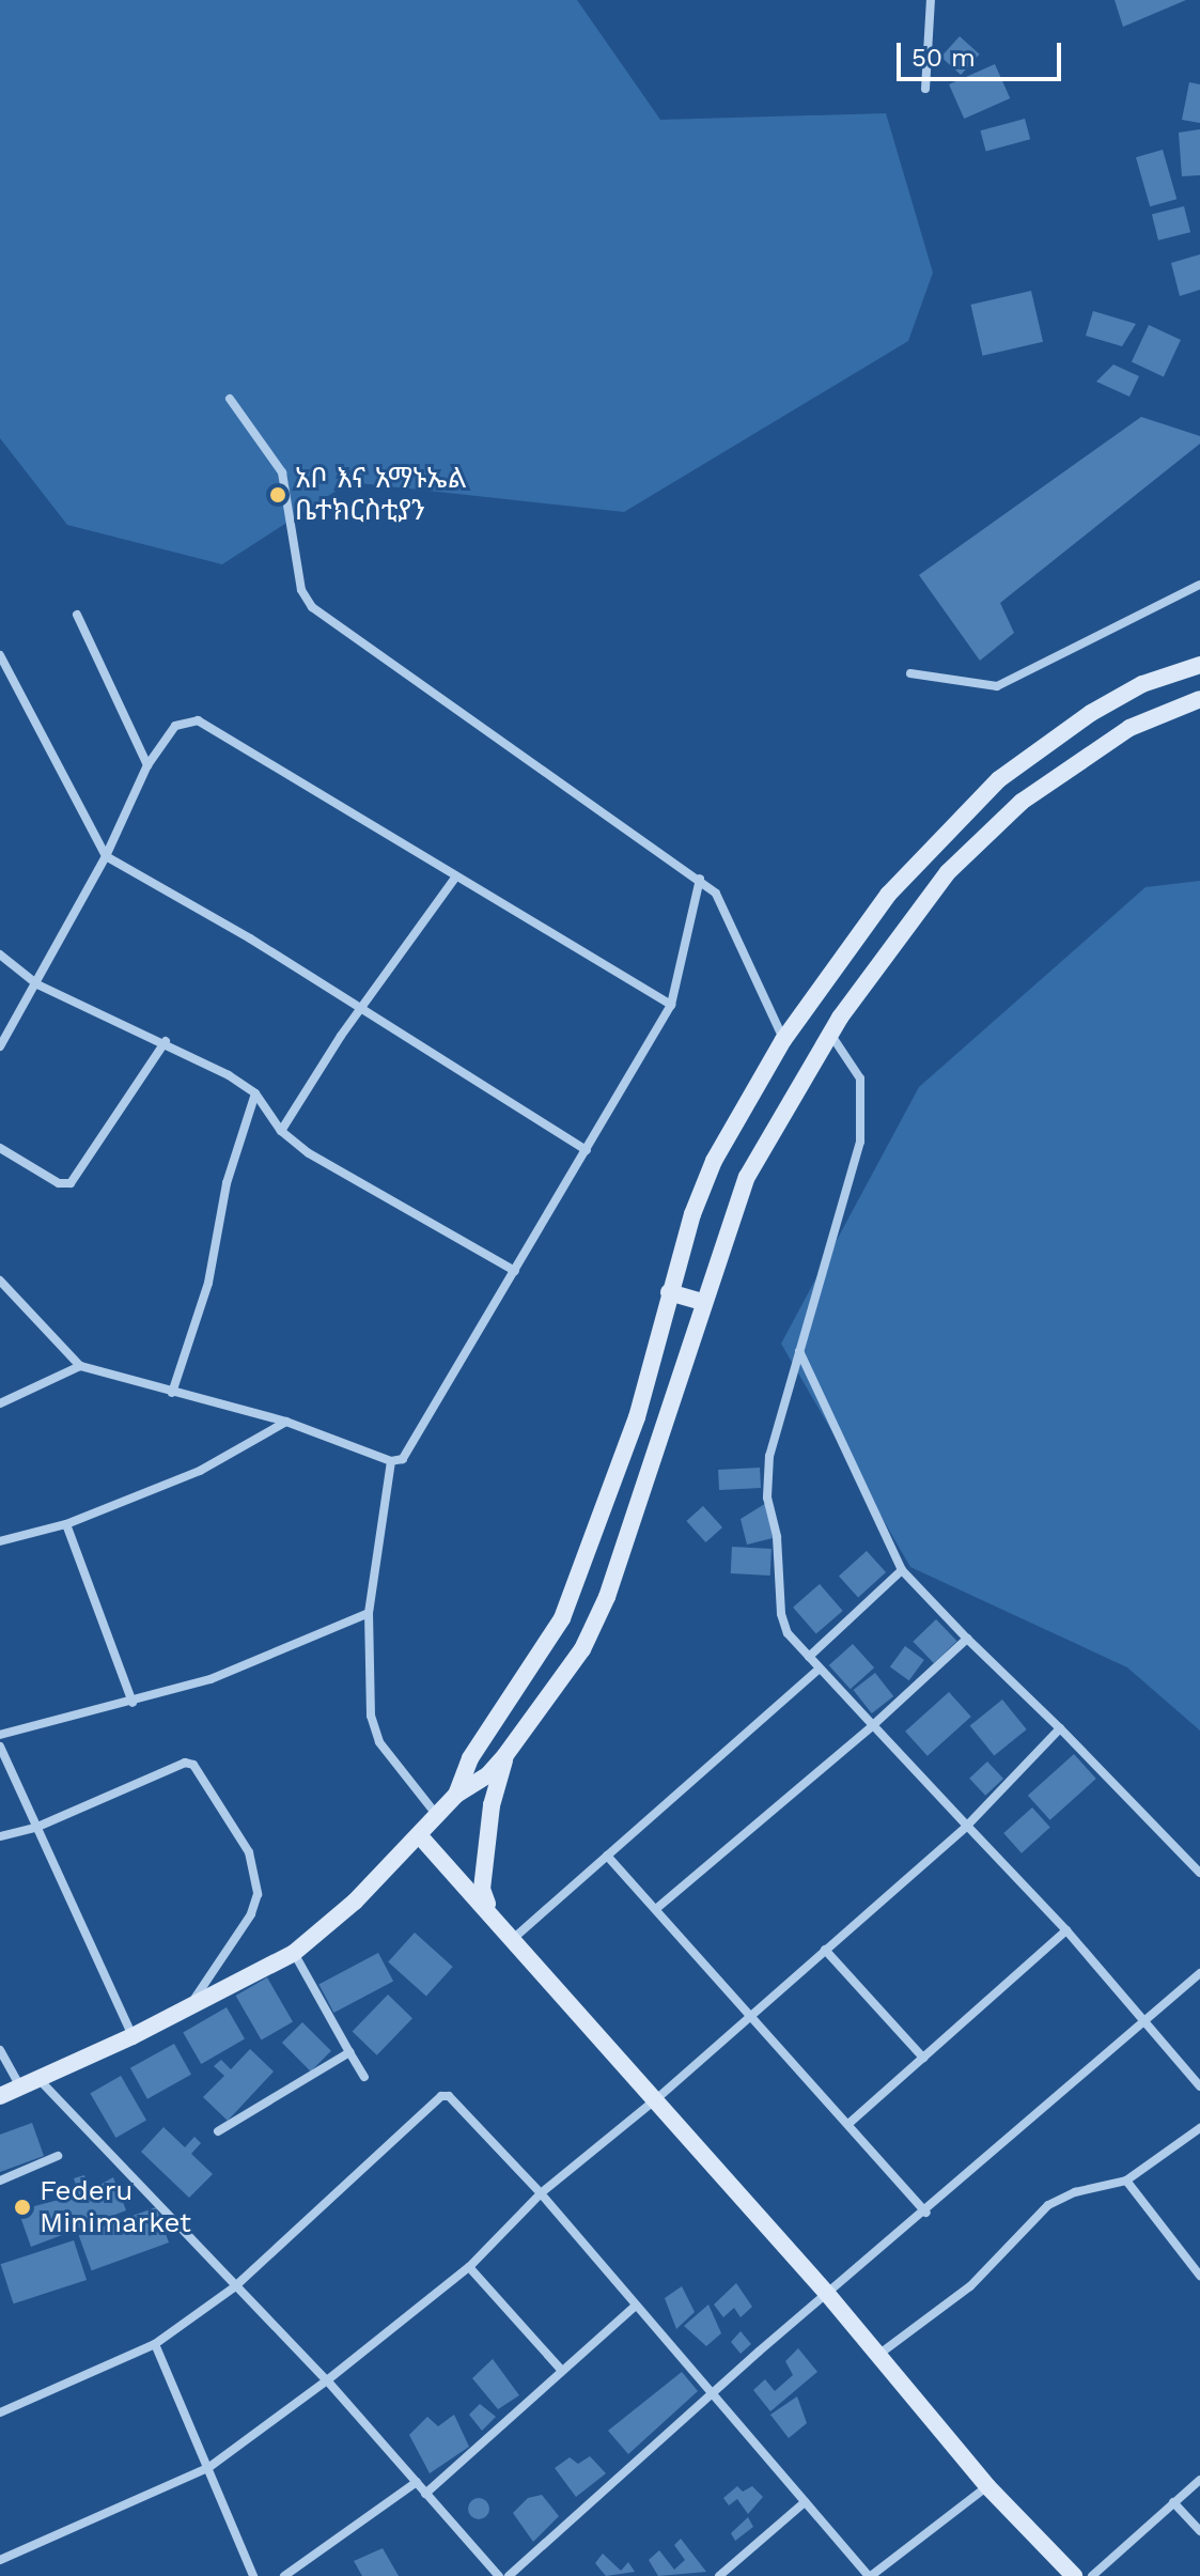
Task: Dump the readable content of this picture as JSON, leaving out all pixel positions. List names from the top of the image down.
{
  "places": ["አቦ እና አማኑኤል ቤተክርስቲያን", "Federu Minimarket"],
  "scale_bar": "50 m"
}
